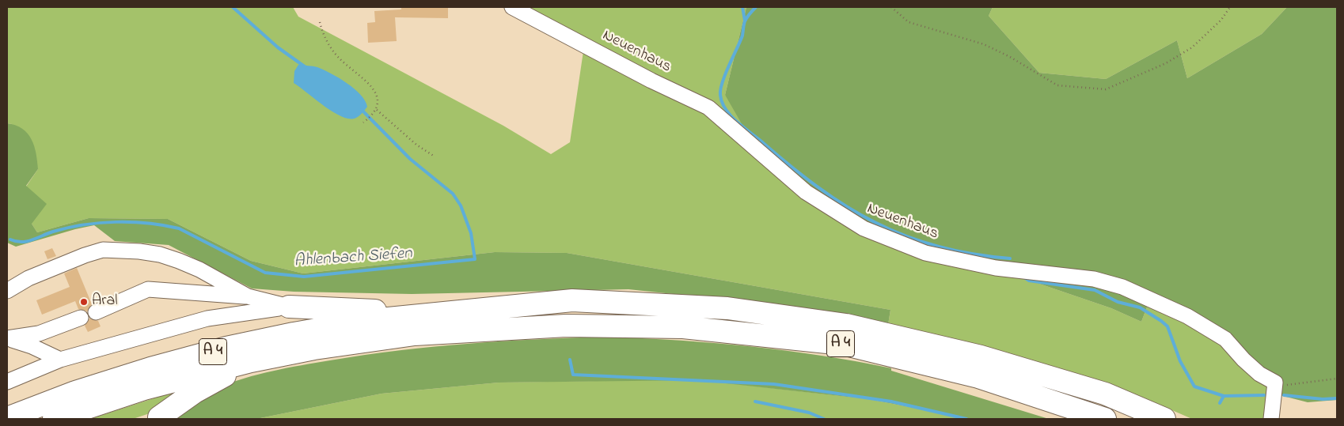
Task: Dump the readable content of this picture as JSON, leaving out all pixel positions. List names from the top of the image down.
{
  "streets": {
    "highway": ["A 4"],
    "street": ["Neuenhaus"]
  },
  "water": ["Ahlenbach Siefen"],
  "places": ["Aral"]
}
